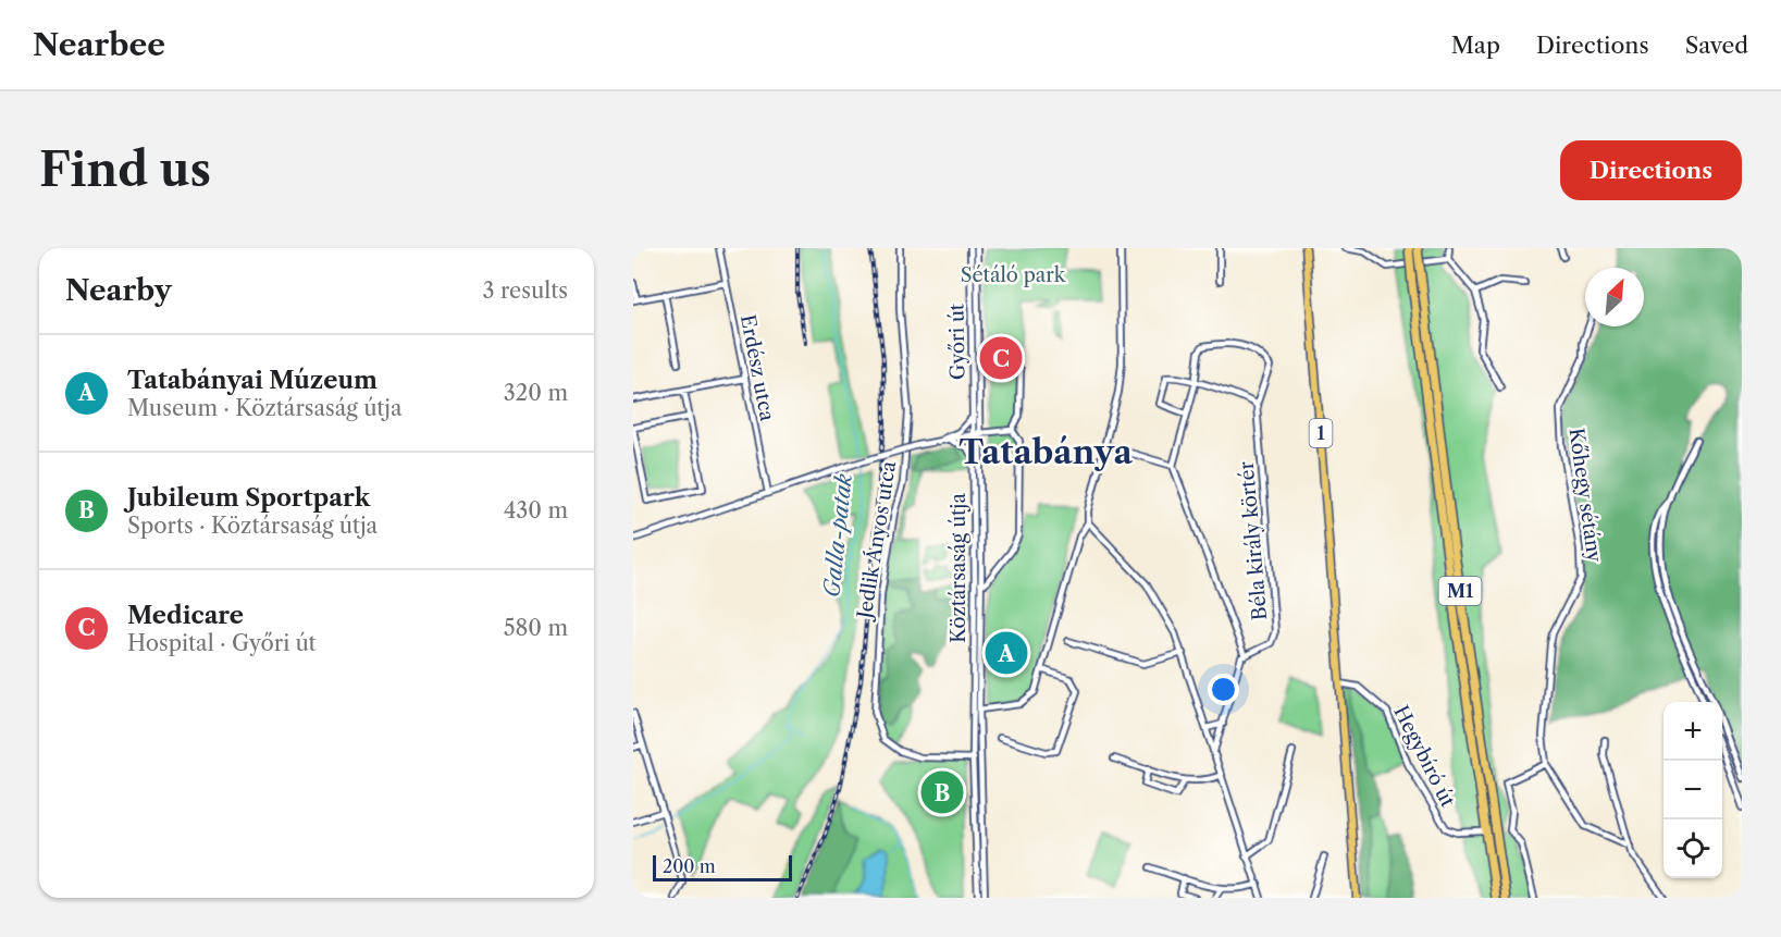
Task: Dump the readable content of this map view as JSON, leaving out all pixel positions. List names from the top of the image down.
{
  "streets": {
    "highway": ["M1"],
    "main road": ["1"],
    "street": [
      "Győri út",
      "Erdész utca",
      "Kőhegy sétány",
      "Jedlik Ányos utca",
      "Béla király körtér",
      "Köztársaság útja",
      "Hegybíró út"
    ]
  },
  "crossings": [
    ["Győri út", "Köztársaság útja"],
    ["1", "Hegybíró út"],
    ["Jedlik Ányos utca", "Köztársaság útja"]
  ],
  "districts": ["Tatabánya"],
  "water": ["Galla-patak"],
  "parks": ["Sétáló park"],
  "scale_bar": "200 m",
  "north": "top right",
  "page": {
    "header": "Nearbee",
    "nav": ["Map", "Directions", "Saved"],
    "buttons": "Directions",
    "title": "Find us",
    "heading": ["Nearby", "3 results"],
    "list": [
      {
        "mark": "A",
        "name": "Tatabányai Múzeum",
        "note": "Museum · Köztársaság útja",
        "value": "320 m"
      },
      {
        "mark": "B",
        "name": "Jubileum Sportpark",
        "note": "Sports · Köztársaság útja",
        "value": "430 m"
      },
      {
        "mark": "C",
        "name": "Medicare",
        "note": "Hospital · Győri út",
        "value": "580 m"
      }
    ],
    "pins": ["C", "A", "B"],
    "map_buttons": ["+", "−"],
    "scale": "200 m"
  }
}
